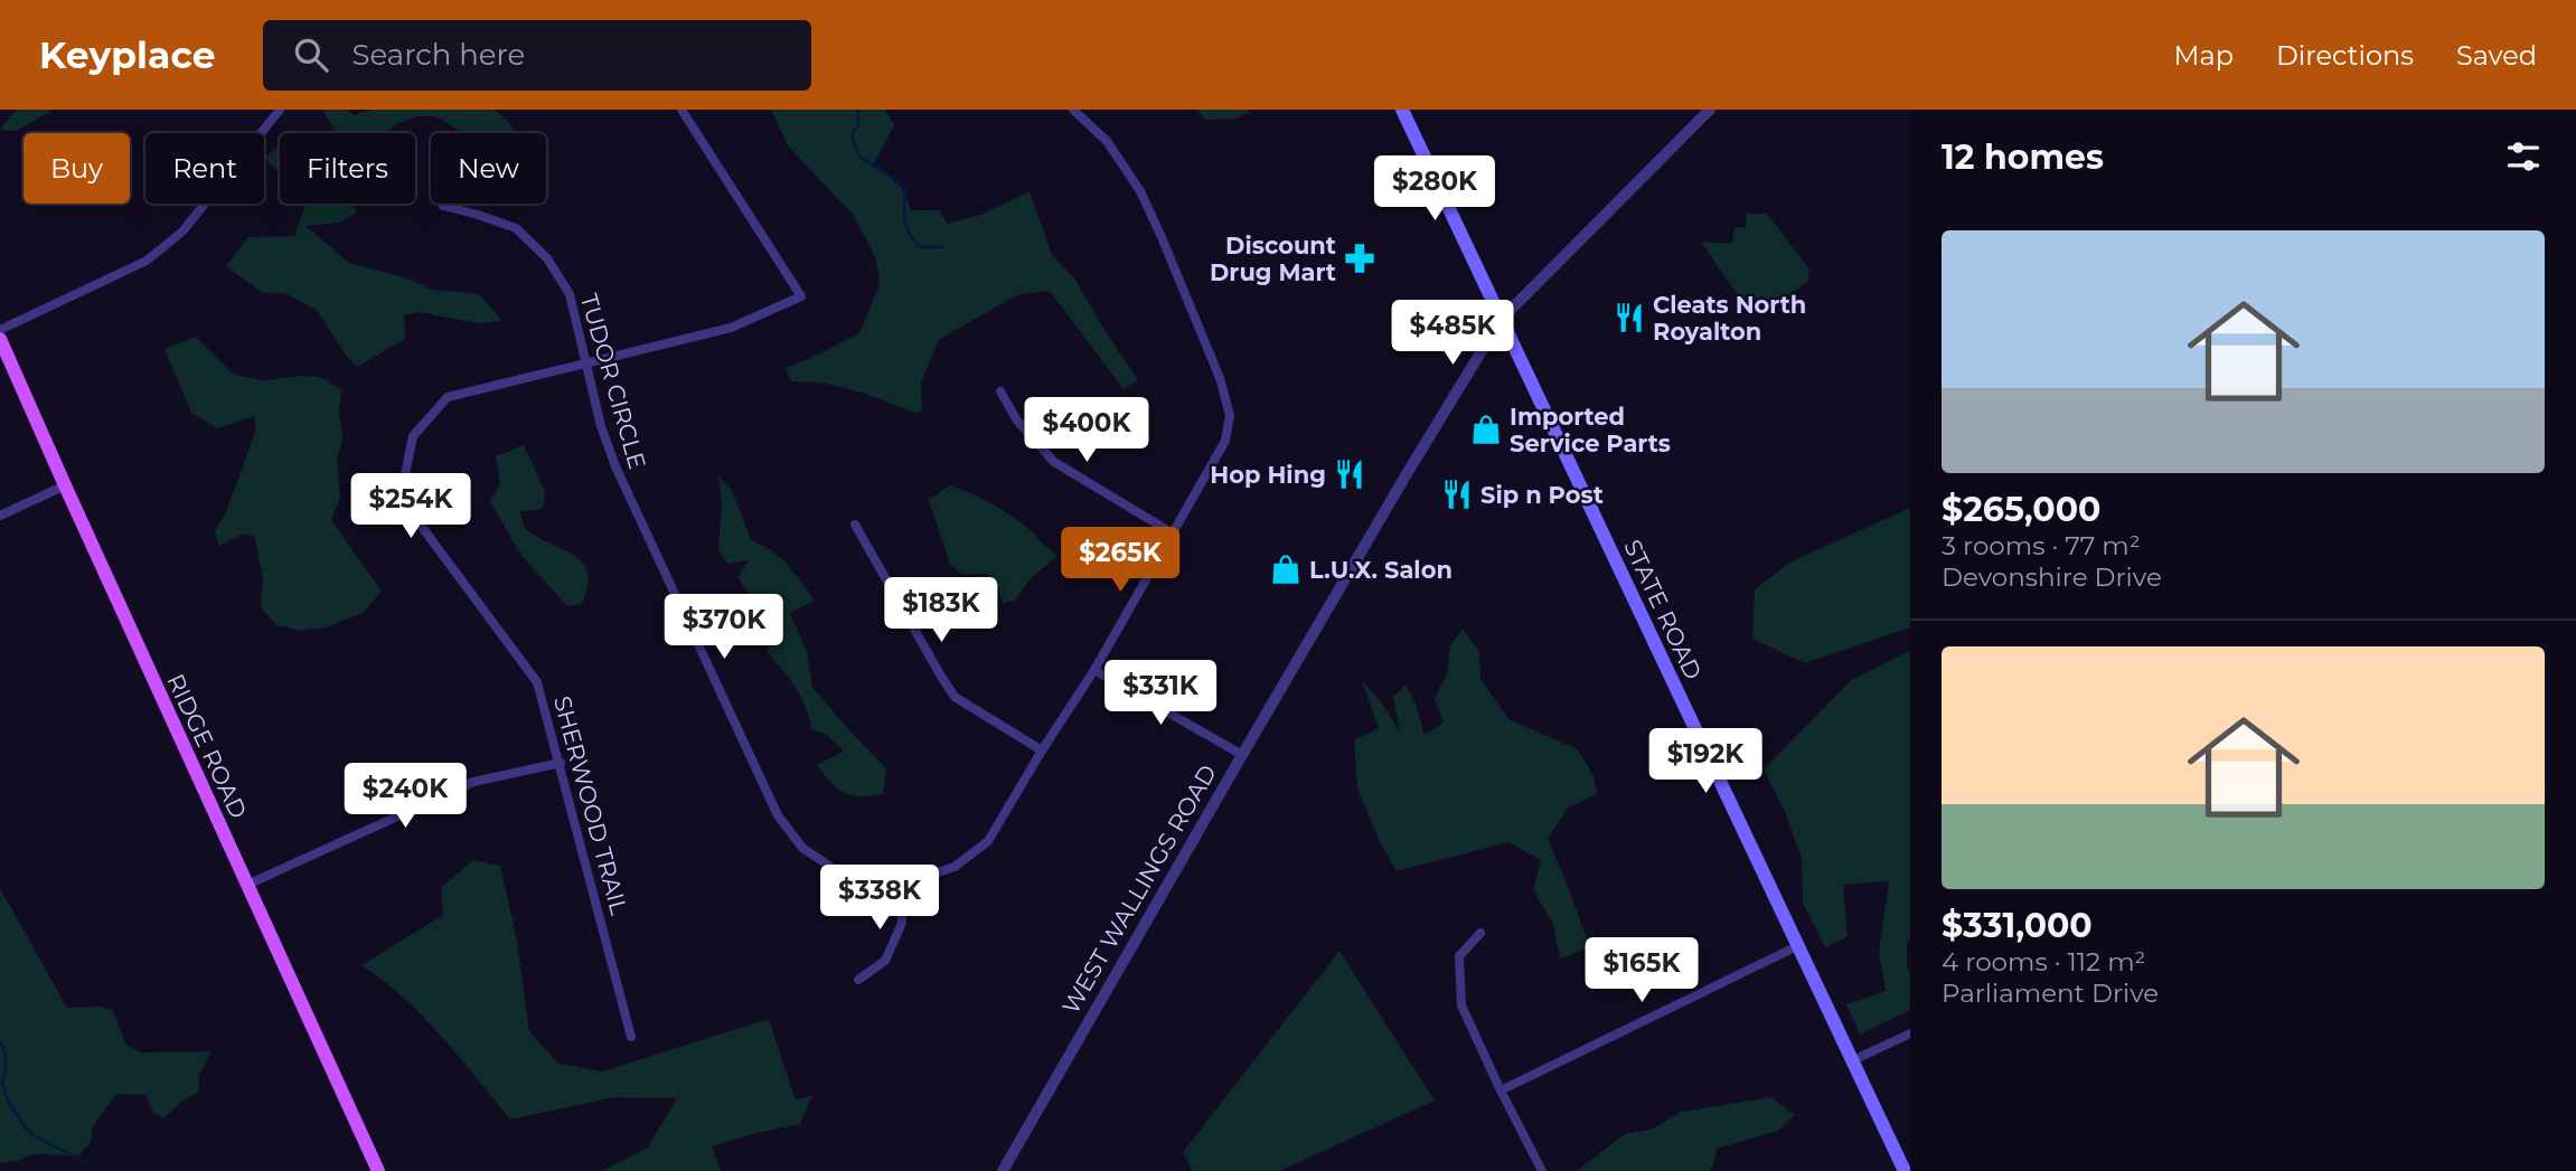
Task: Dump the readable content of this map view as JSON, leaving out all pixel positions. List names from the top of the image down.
{
  "streets": {
    "main road": ["STATE ROAD", "RIDGE ROAD"],
    "street": ["TUDOR CIRCLE", "SHERWOOD TRAIL", "WEST WALLINGS ROAD"]
  },
  "crossings": [
    ["TUDOR CIRCLE", "SHERWOOD TRAIL"],
    ["STATE ROAD", "WEST WALLINGS ROAD"]
  ],
  "places": {
    "pharmacy": ["Discount Drug Mart"],
    "restaurant": ["Cleats North Royalton", "Hop Hing", "Sip n Post"],
    "shop": ["Imported Service Parts", "L.U.X. Salon"]
  },
  "page": {
    "header": "Keyplace",
    "search": "Search here",
    "nav": ["Map", "Directions", "Saved"],
    "heading": "12 homes",
    "chip": [
      "Buy",
      "Rent",
      "Filters",
      "New"
    ],
    "price": [
      "$280K",
      "$485K",
      "$400K",
      "$254K",
      "$265K",
      "$183K",
      "$370K",
      "$331K",
      "$192K",
      "$240K",
      "$338K",
      "$165K"
    ],
    "list": [
      {
        "name": "$265,000",
        "note": "3 rooms · 77 m² · Devonshire Drive"
      },
      {
        "name": "$331,000",
        "note": "4 rooms · 112 m² · Parliament Drive"
      }
    ]
  }
}
